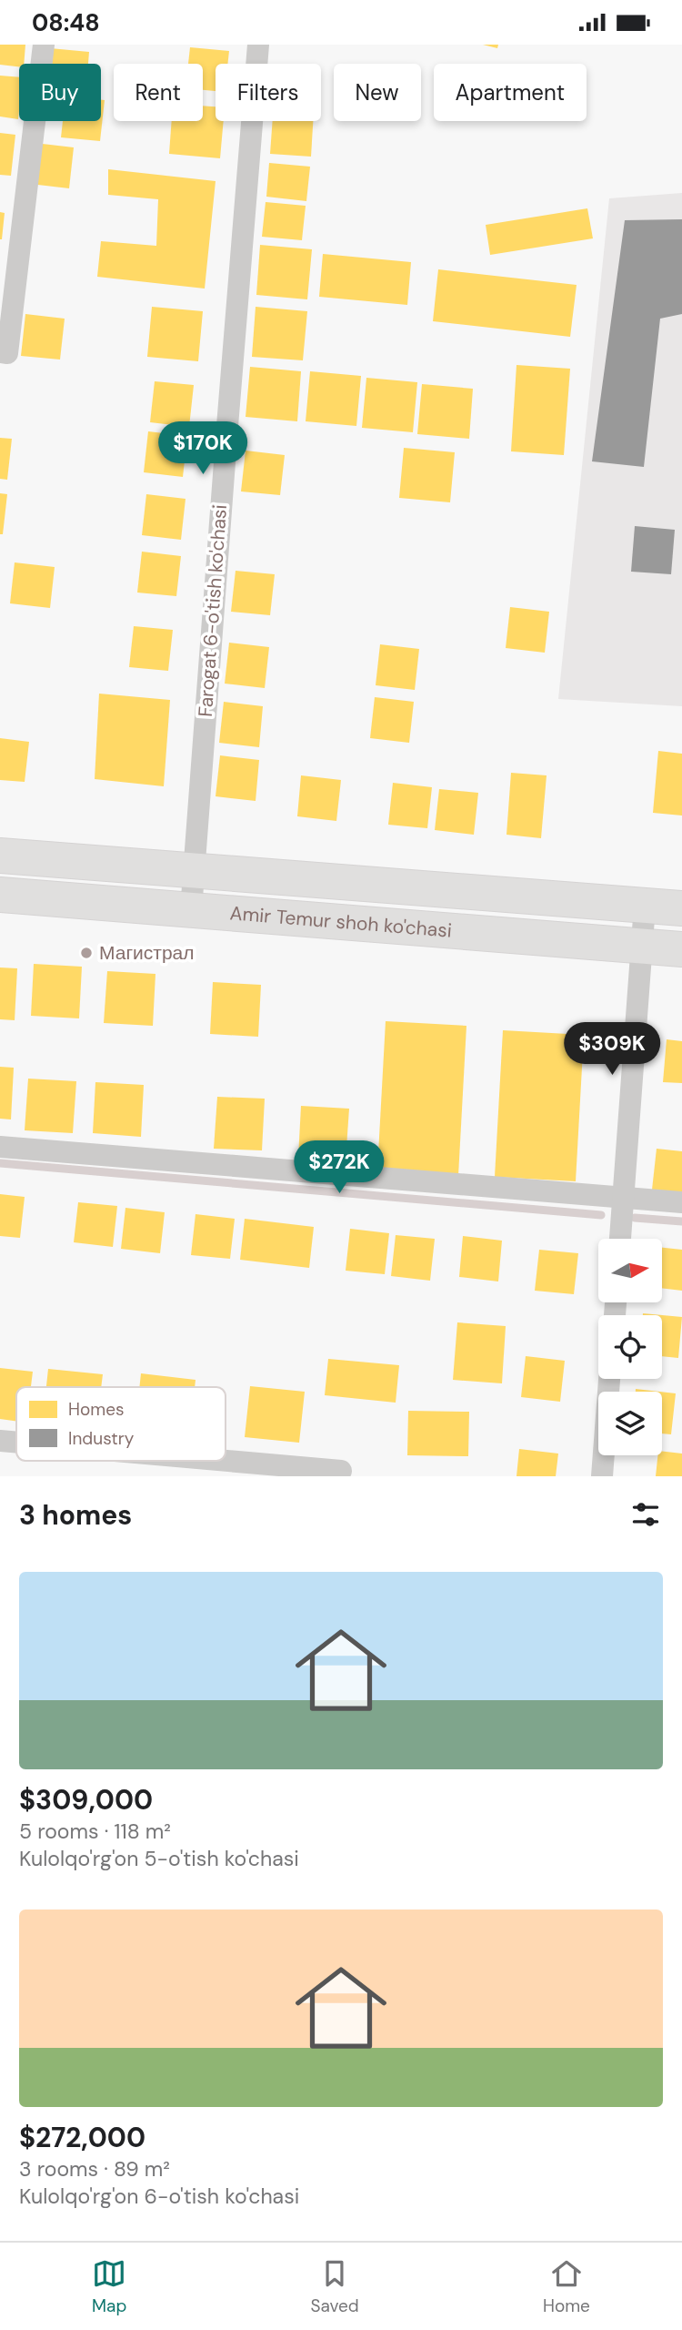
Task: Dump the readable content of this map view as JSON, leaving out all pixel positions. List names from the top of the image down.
{
  "streets": {
    "main road": ["Amir Temur shoh ko'chasi"],
    "street": ["Farogat 6-o'tish ko'chasi"]
  },
  "crossings": [
    ["Farogat 6-o'tish ko'chasi", "Amir Temur shoh ko'chasi"]
  ],
  "places": ["Магистрал"],
  "legend": ["Homes", "Industry"],
  "north": "right",
  "page": {
    "status": "08:48",
    "chip": [
      "Buy",
      "Rent",
      "Filters",
      "New",
      "Apartment"
    ],
    "price": ["$170K", "$309K", "$272K"],
    "heading": "3 homes",
    "list": [
      {
        "name": "$309,000",
        "note": "5 rooms · 118 m² · Kulolqo'rg'on 5-o'tish ko'chasi"
      },
      {
        "name": "$272,000",
        "note": "3 rooms · 89 m² · Kulolqo'rg'on 6-o'tish ko'chasi"
      }
    ],
    "tabs": ["Map", "Saved", "Home"]
  }
}
